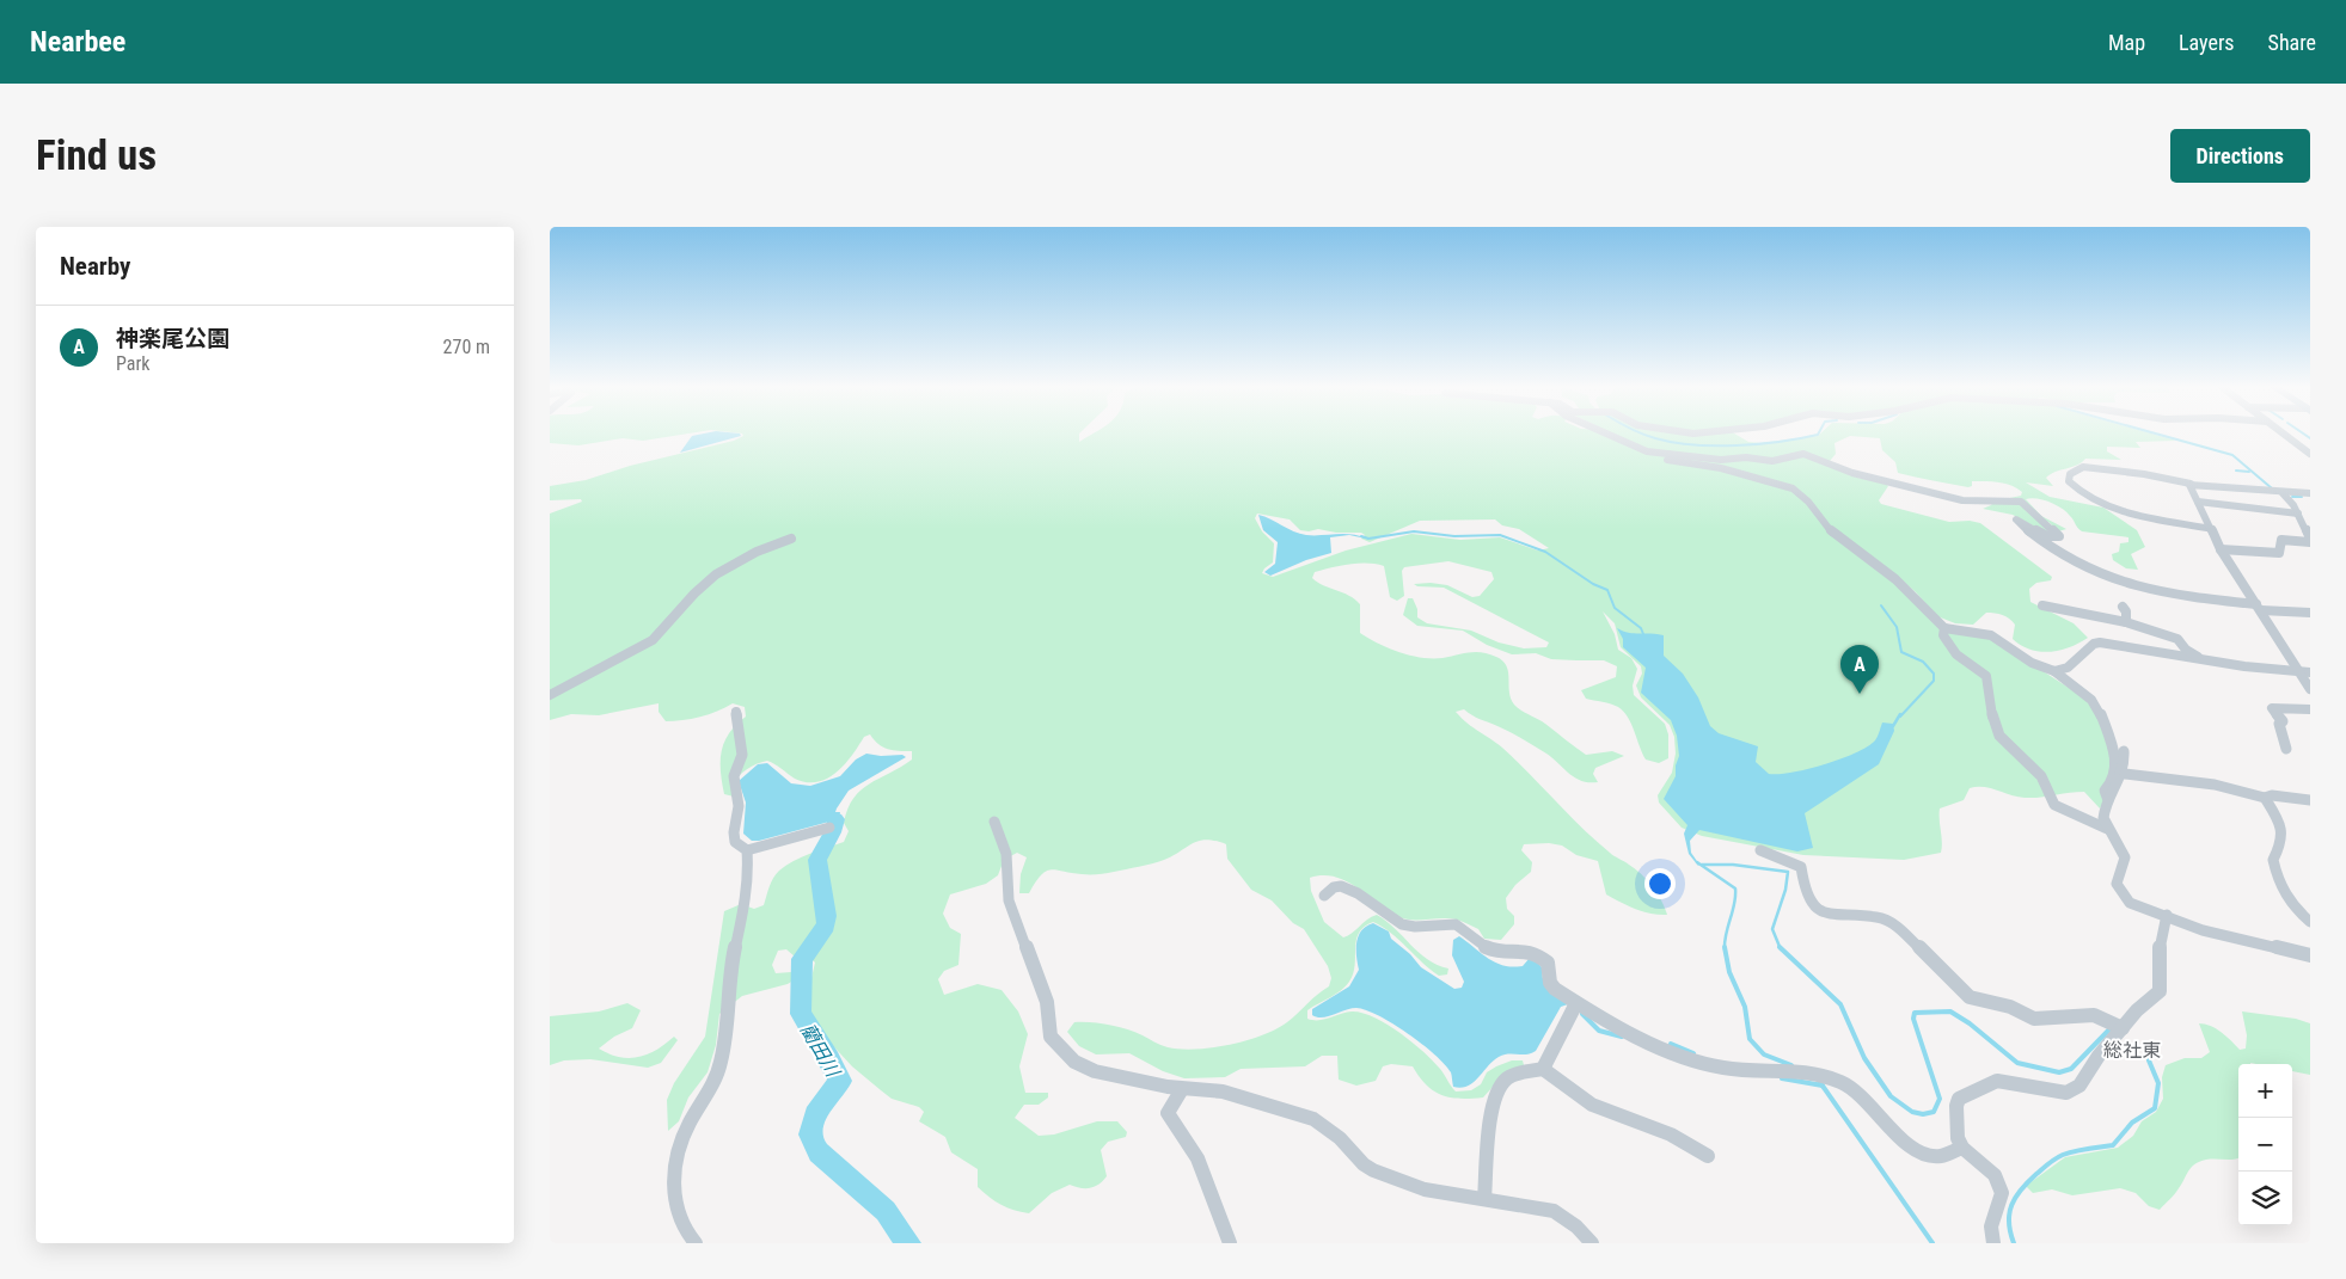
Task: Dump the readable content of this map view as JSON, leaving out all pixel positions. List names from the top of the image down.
{
  "districts": ["総社東"],
  "water": ["藺田川"],
  "page": {
    "header": "Nearbee",
    "nav": ["Map", "Layers", "Share"],
    "buttons": "Directions",
    "title": "Find us",
    "heading": "Nearby",
    "list": [
      {
        "mark": "A",
        "name": "神楽尾公園",
        "note": "Park",
        "value": "270 m"
      }
    ],
    "pins": "A",
    "map_buttons": ["+", "−"]
  }
}
